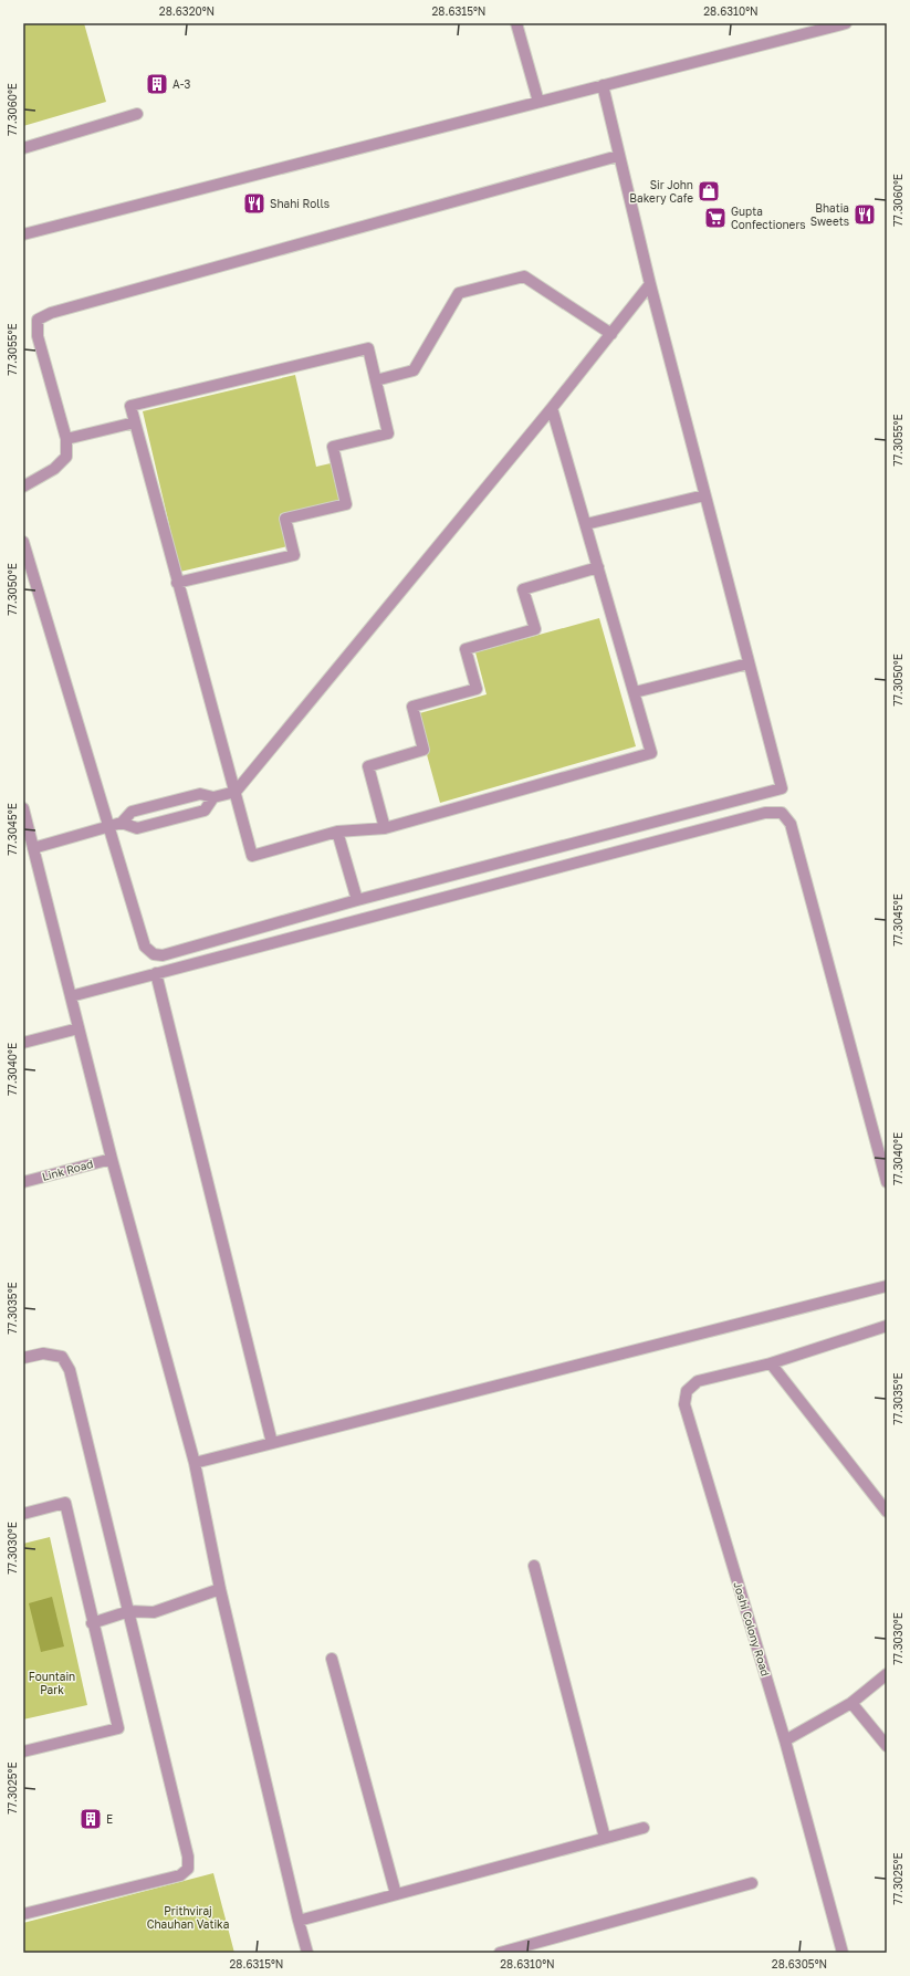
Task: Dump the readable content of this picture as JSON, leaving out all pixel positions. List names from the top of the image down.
{
  "streets": {
    "street": ["Link Road", "Joshi Colony Road"]
  },
  "parks": ["Fountain Park", "Prithviraj Chauhan Vatika"],
  "places": {
    "building": ["A-3", "E"],
    "shop": ["Sir John Bakery Cafe"],
    "restaurant": ["Shahi Rolls", "Bhatia Sweets"],
    "supermarket": ["Gupta Confectioners"]
  },
  "coordinates": [
    "28.6320°N",
    "28.6315°N",
    "28.6310°N",
    "77.3060°E",
    "77.3055°E",
    "77.3050°E",
    "77.3045°E",
    "77.3040°E",
    "77.3035°E",
    "77.3030°E",
    "77.3025°E",
    "28.6305°N"
  ]
}
